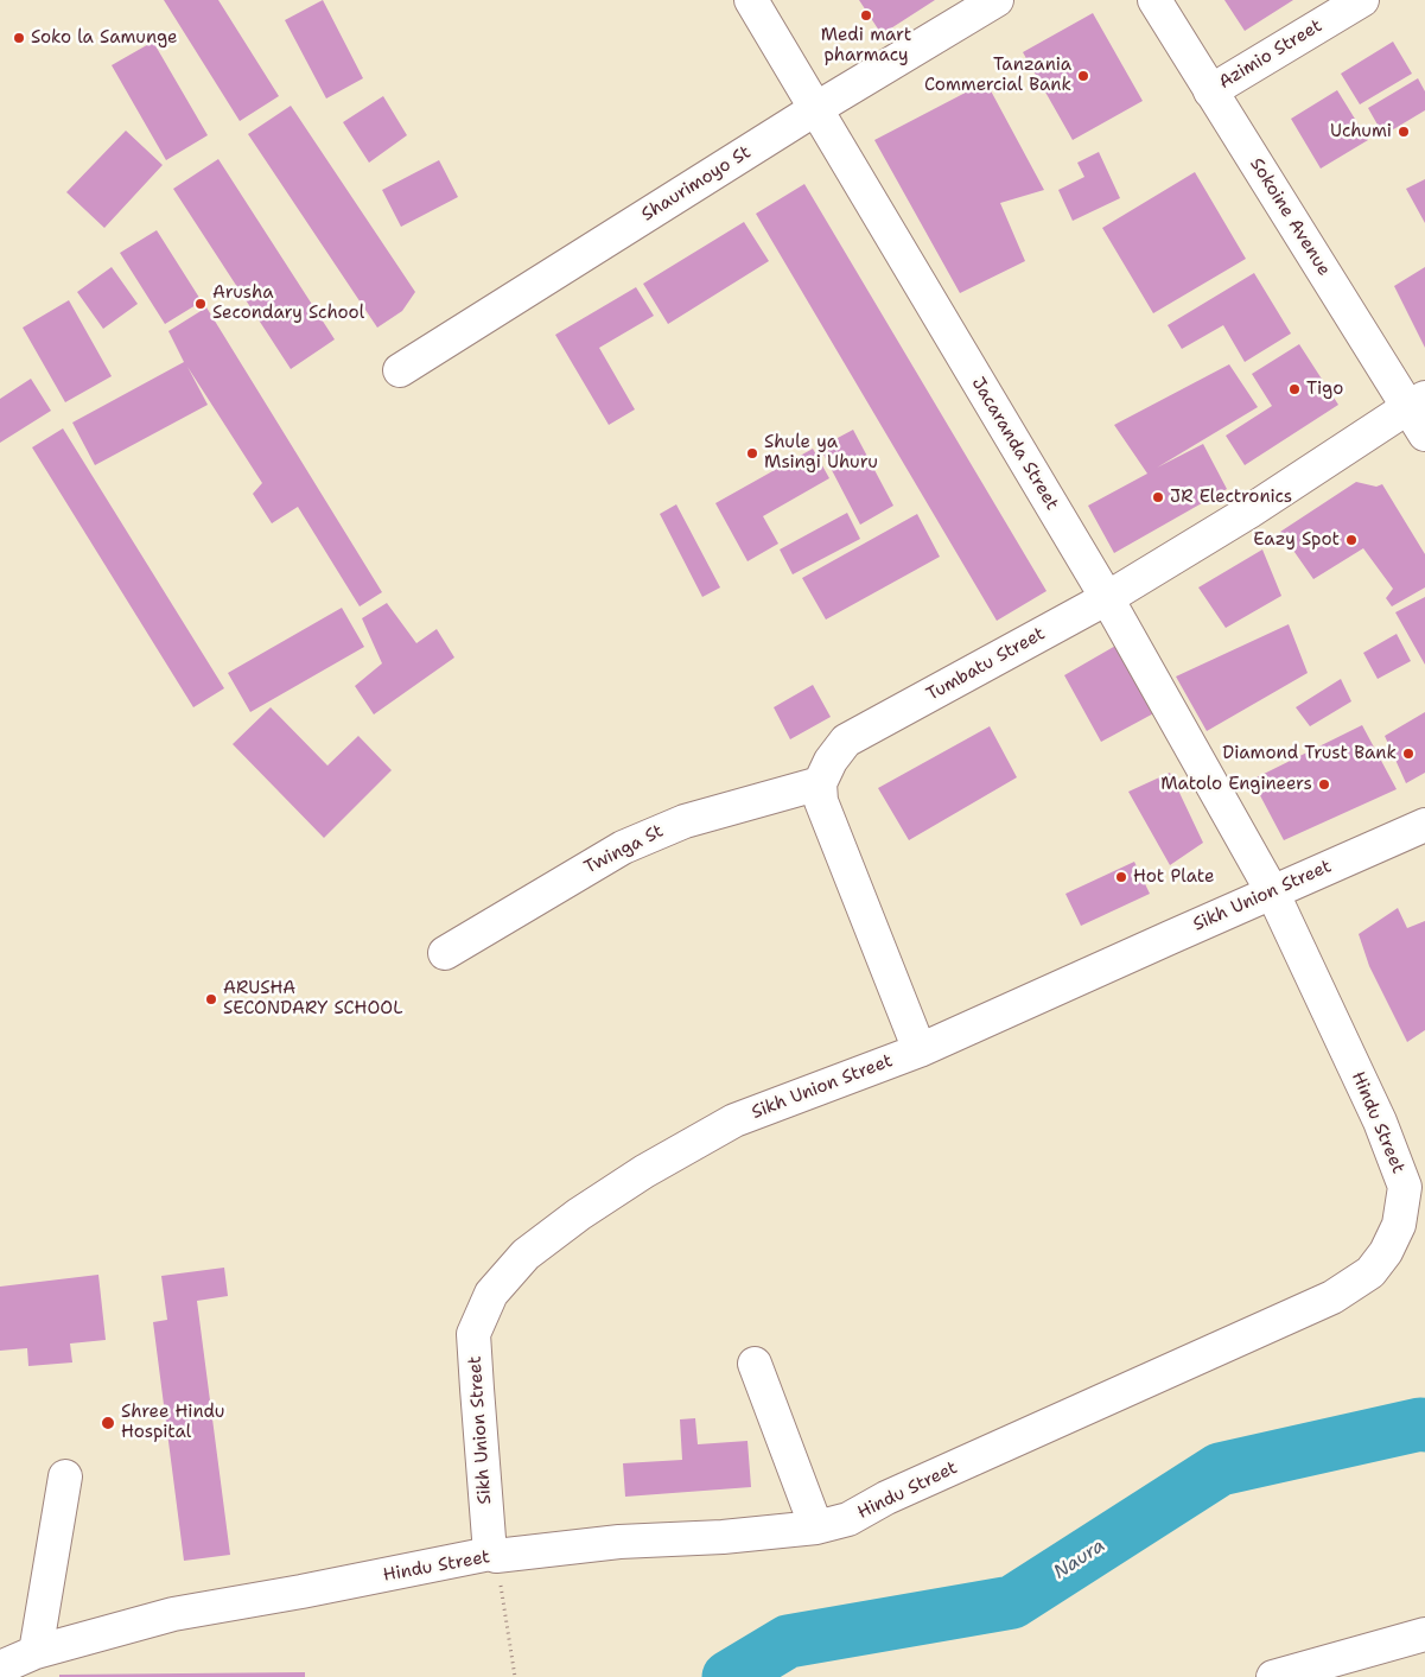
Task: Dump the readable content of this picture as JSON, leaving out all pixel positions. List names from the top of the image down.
{
  "streets": {
    "street": [
      "Azimio Street",
      "Shaurimoyo St",
      "Sokoine Avenue",
      "Jacaranda Street",
      "Tumbatu Street",
      "Twinga St",
      "Sikh Union Street",
      "Hindu Street"
    ]
  },
  "crossings": [
    ["Azimio Street", "Sokoine Avenue"],
    ["Shaurimoyo St", "Jacaranda Street"],
    ["Sokoine Avenue", "Tumbatu Street"],
    ["Jacaranda Street", "Tumbatu Street"],
    ["Jacaranda Street", "Sikh Union Street"],
    ["Jacaranda Street", "Hindu Street"],
    ["Tumbatu Street", "Twinga St"],
    ["Sikh Union Street", "Hindu Street"]
  ],
  "water": ["Naura"],
  "places": [
    "Medi mart pharmacy",
    "Soko la Samunge",
    "Tanzania Commercial Bank",
    "Uchumi",
    "Arusha Secondary School",
    "Tigo",
    "Shule ya Msingi Uhuru",
    "JR Electronics",
    "Eazy Spot",
    "Diamond Trust Bank",
    "Matolo Engineers",
    "Hot Plate",
    "ARUSHA SECONDARY SCHOOL",
    "Shree Hindu Hospital"
  ]
}
